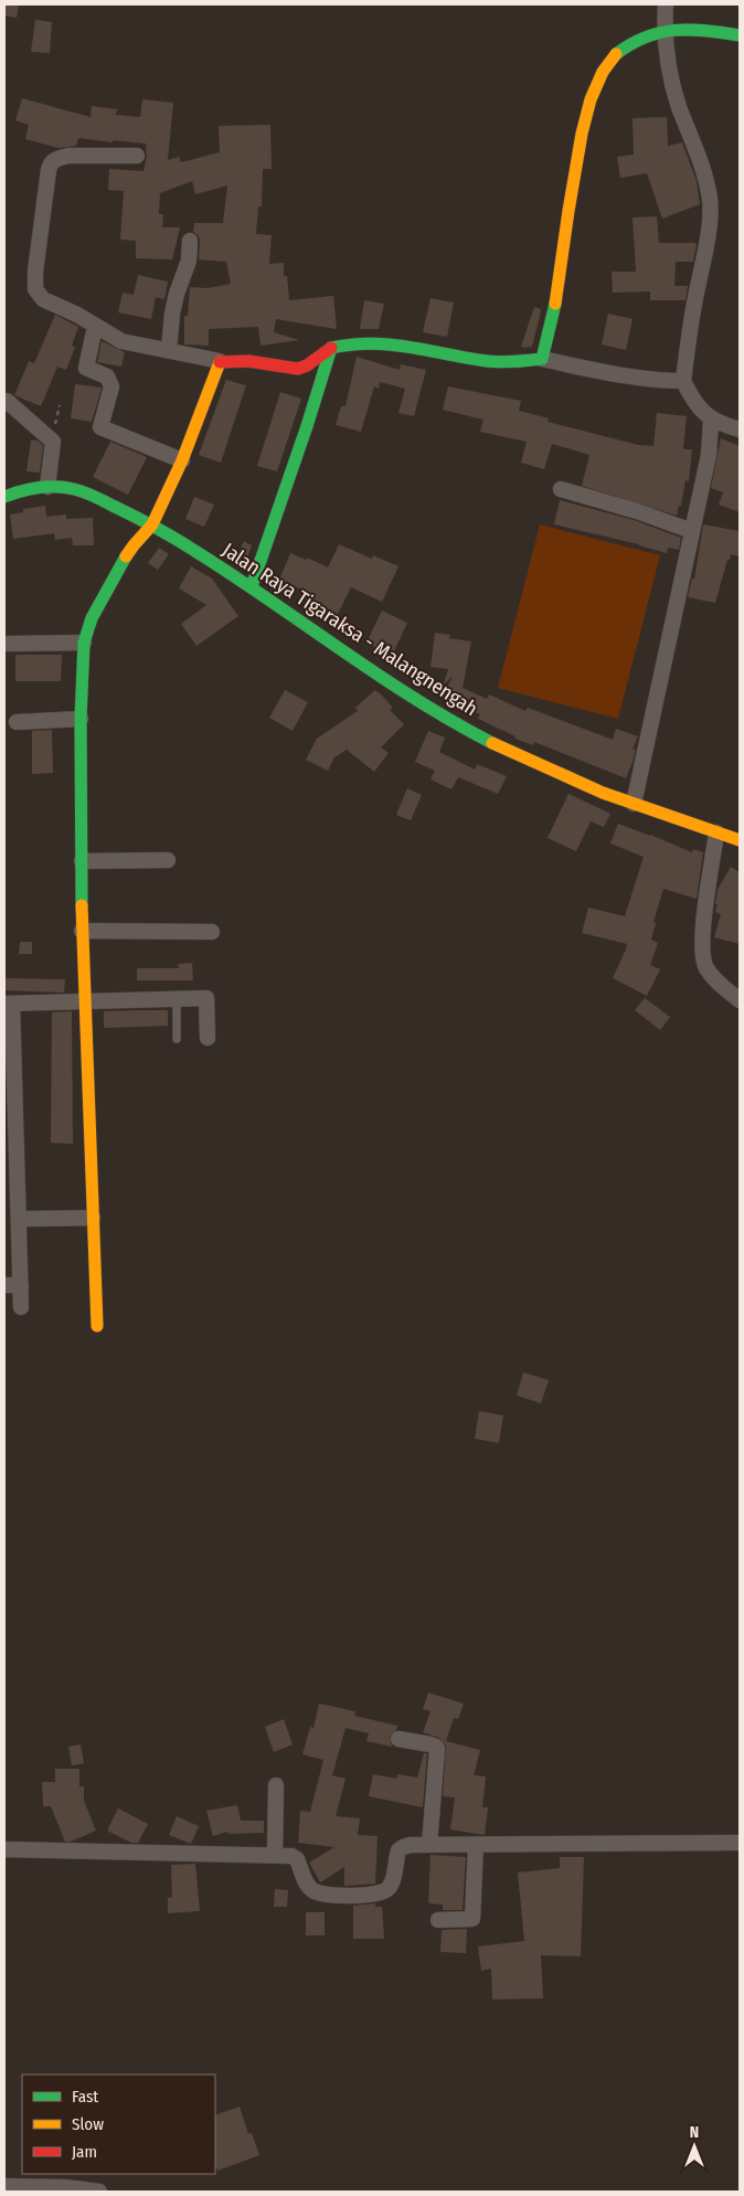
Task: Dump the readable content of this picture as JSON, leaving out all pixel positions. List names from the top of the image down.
{
  "streets": {
    "street": ["Jalan Raya Tigaraksa - Malangnengah"]
  },
  "legend": ["Fast", "Slow", "Jam"],
  "north": "top"
}
